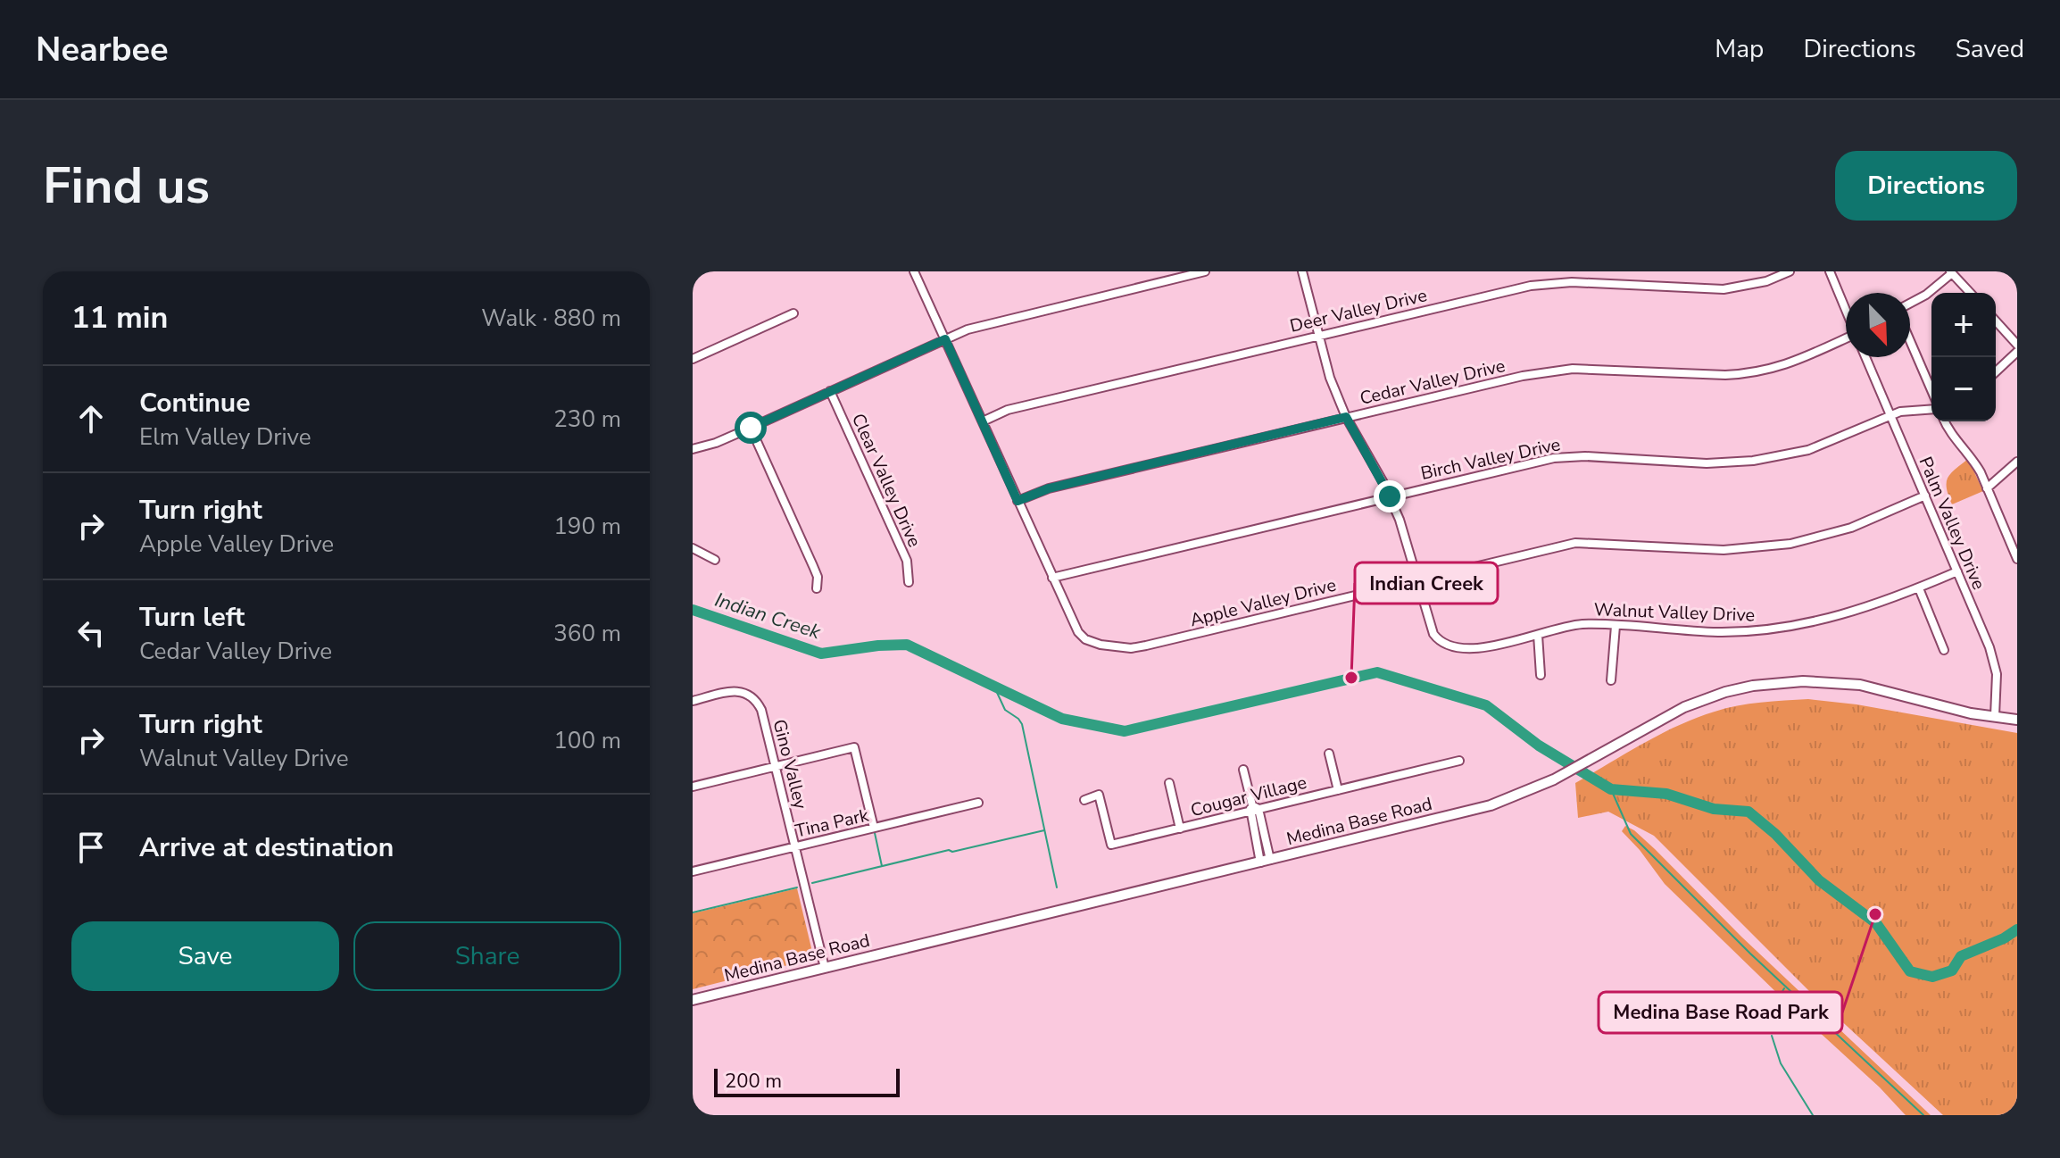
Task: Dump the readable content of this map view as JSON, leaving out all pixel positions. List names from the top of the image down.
{
  "streets": {
    "street": [
      "Deer Valley Drive",
      "Cedar Valley Drive",
      "Birch Valley Drive",
      "Clear Valley Drive",
      "Palm Valley Drive",
      "Apple Valley Drive",
      "Walnut Valley Drive",
      "Gino Valley",
      "Cougar Village",
      "Medina Base Road",
      "Tina Park"
    ]
  },
  "crossings": [
    ["Deer Valley Drive", "Apple Valley Drive"],
    ["Deer Valley Drive", "Walnut Valley Drive"],
    ["Cedar Valley Drive", "Apple Valley Drive"],
    ["Cedar Valley Drive", "Walnut Valley Drive"],
    ["Birch Valley Drive", "Palm Valley Drive"],
    ["Birch Valley Drive", "Apple Valley Drive"],
    ["Birch Valley Drive", "Walnut Valley Drive"],
    ["Palm Valley Drive", "Apple Valley Drive"],
    ["Palm Valley Drive", "Walnut Valley Drive"],
    ["Palm Valley Drive", "Medina Base Road"],
    ["Apple Valley Drive", "Walnut Valley Drive"],
    ["Gino Valley", "Medina Base Road"],
    ["Gino Valley", "Tina Park"]
  ],
  "water": ["Indian Creek"],
  "places": ["Indian Creek", "Medina Base Road Park"],
  "scale_bar": "200 m",
  "north": "bottom right",
  "page": {
    "header": "Nearbee",
    "nav": ["Map", "Directions", "Saved"],
    "buttons": [
      "Directions",
      ["Save", "Share"]
    ],
    "title": "Find us",
    "heading": ["11 min", "Walk · 880 m"],
    "map_buttons": ["+", "−"],
    "list": [
      ["Continue", "Elm Valley Drive", "230 m"],
      ["Turn right", "Apple Valley Drive", "190 m"],
      ["Turn left", "Cedar Valley Drive", "360 m"],
      ["Turn right", "Walnut Valley Drive", "100 m"],
      "Arrive at destination"
    ],
    "scale": "200 m"
  }
}
